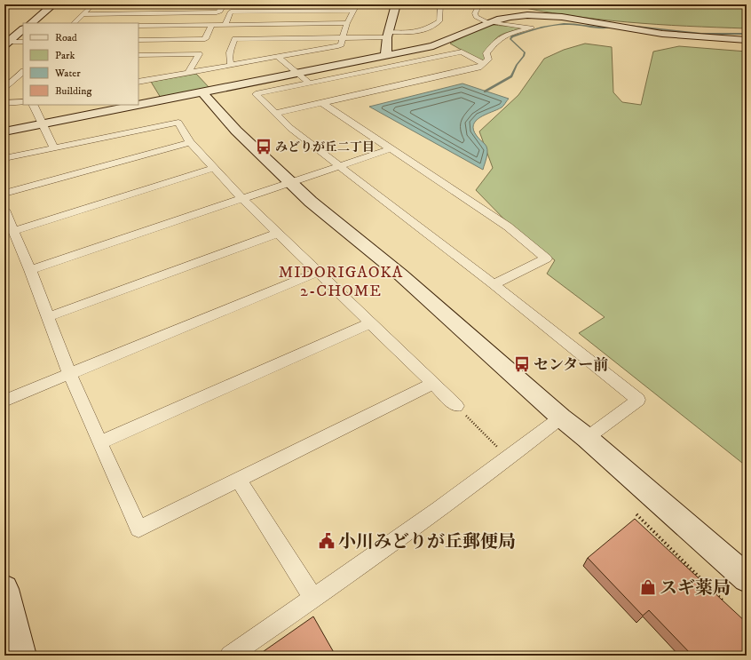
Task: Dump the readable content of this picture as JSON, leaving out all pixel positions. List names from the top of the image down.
{
  "districts": ["MIDORIGAOKA 2-CHOME"],
  "places": {
    "bus stop": ["みどりが丘二丁目", "センター前"],
    "public building": ["小川みどりが丘郵便局"],
    "shop": ["スギ薬局"]
  },
  "legend": [
    "Road",
    "Park",
    "Water",
    "Building"
  ]
}
